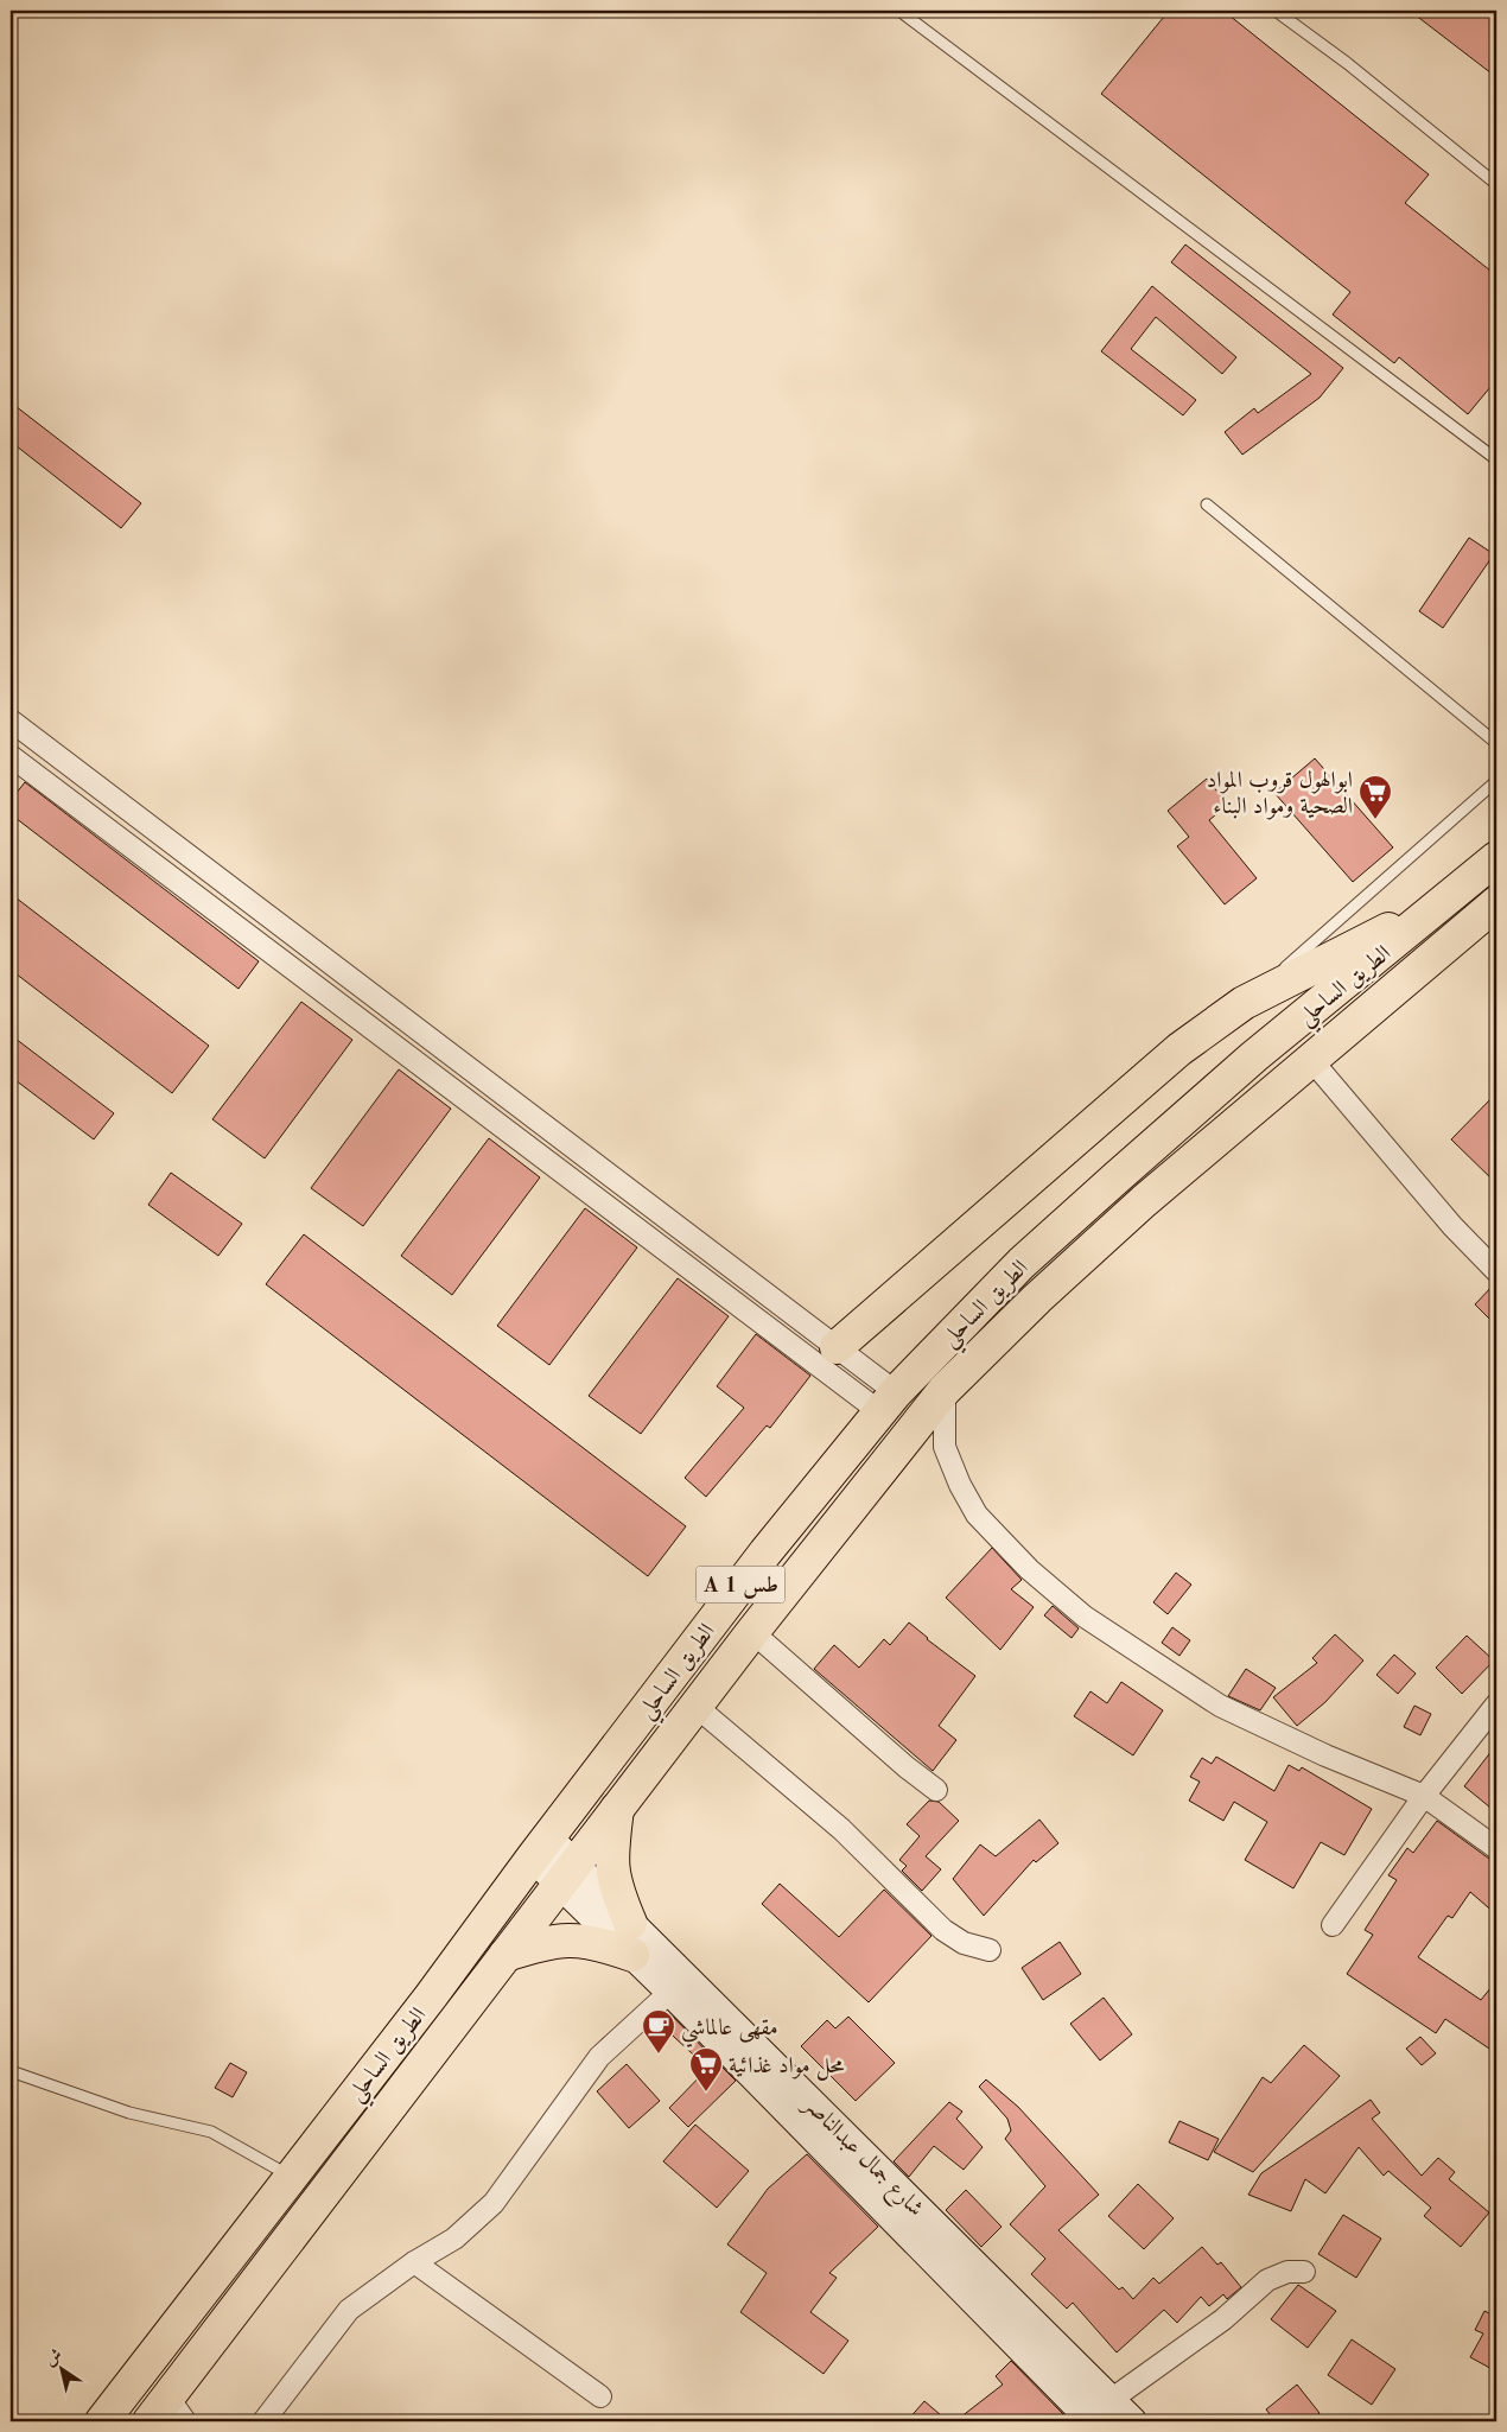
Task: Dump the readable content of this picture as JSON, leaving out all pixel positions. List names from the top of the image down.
{
  "streets": {
    "highway": ["الطريق الساحلي", "A 1 طس"],
    "main road": ["شارع جمال عبدالناصر"]
  },
  "crossings": [
    ["الطريق الساحلي", "شارع جمال عبدالناصر"]
  ],
  "places": {
    "supermarket": ["ابوالهول قروب المواد الصحية ومواد البناء", "محل مواد غذائية"],
    "cafe": ["مقهى عالماشي"]
  },
  "north": "top left"
}
